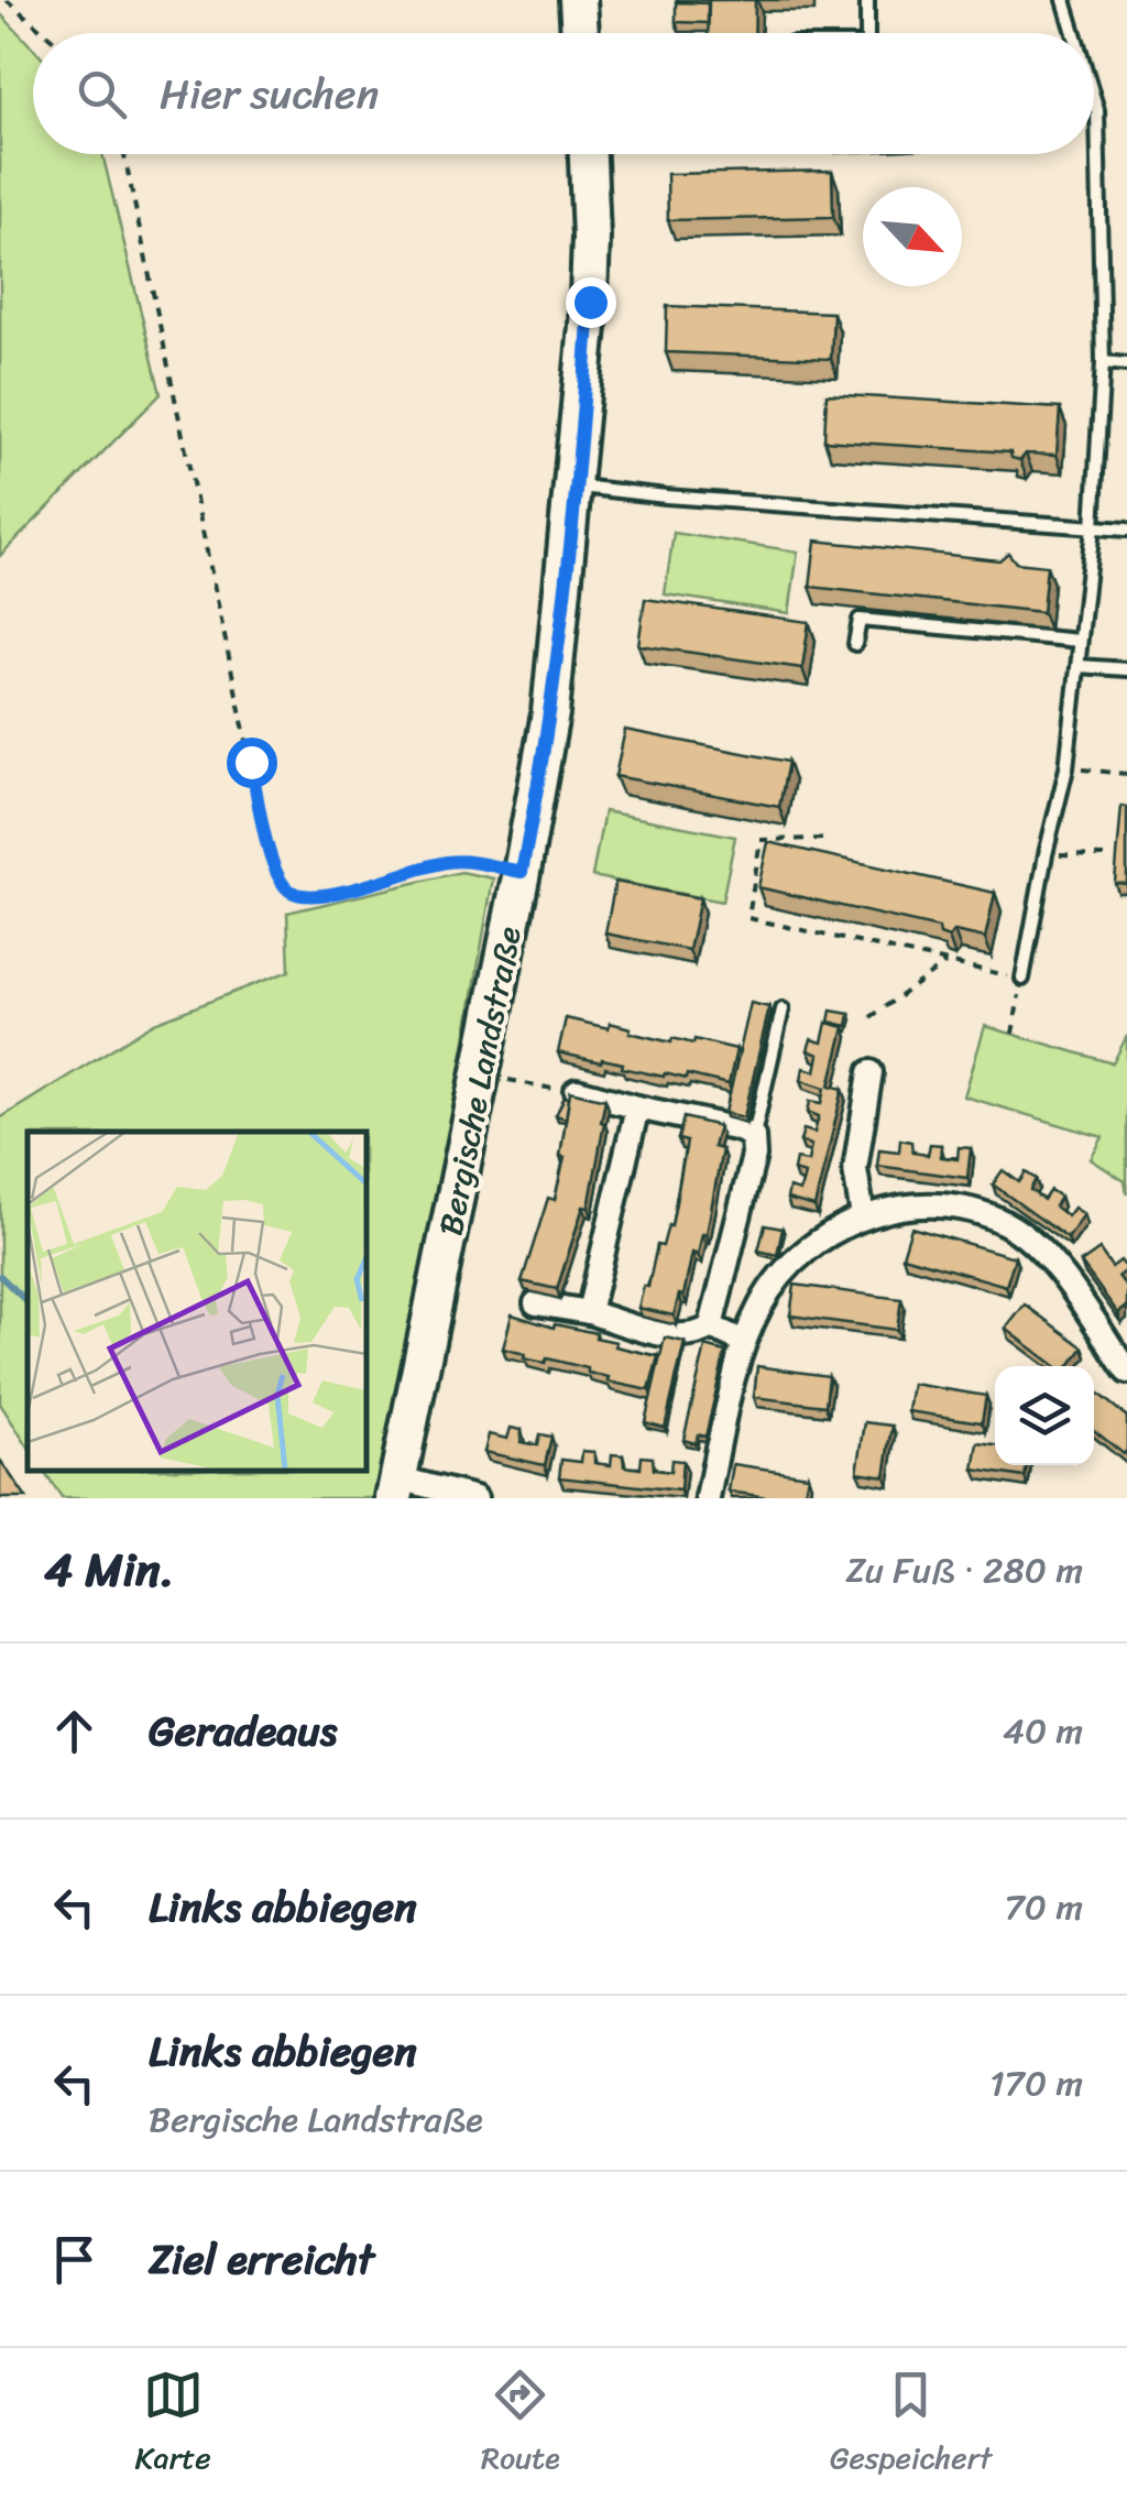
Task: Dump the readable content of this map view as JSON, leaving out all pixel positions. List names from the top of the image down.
{
  "streets": {
    "main road": ["Bergische Landstraße"]
  },
  "north": "bottom right",
  "page": {
    "search": "Hier suchen",
    "heading": ["4 Min.", "Zu Fuß · 280 m"],
    "list": [
      ["Geradeaus", "40 m"],
      ["Links abbiegen", "70 m"],
      ["Links abbiegen", "Bergische Landstraße", "170 m"],
      "Ziel erreicht"
    ],
    "nav": ["Karte", "Route", "Gespeichert"]
  }
}
